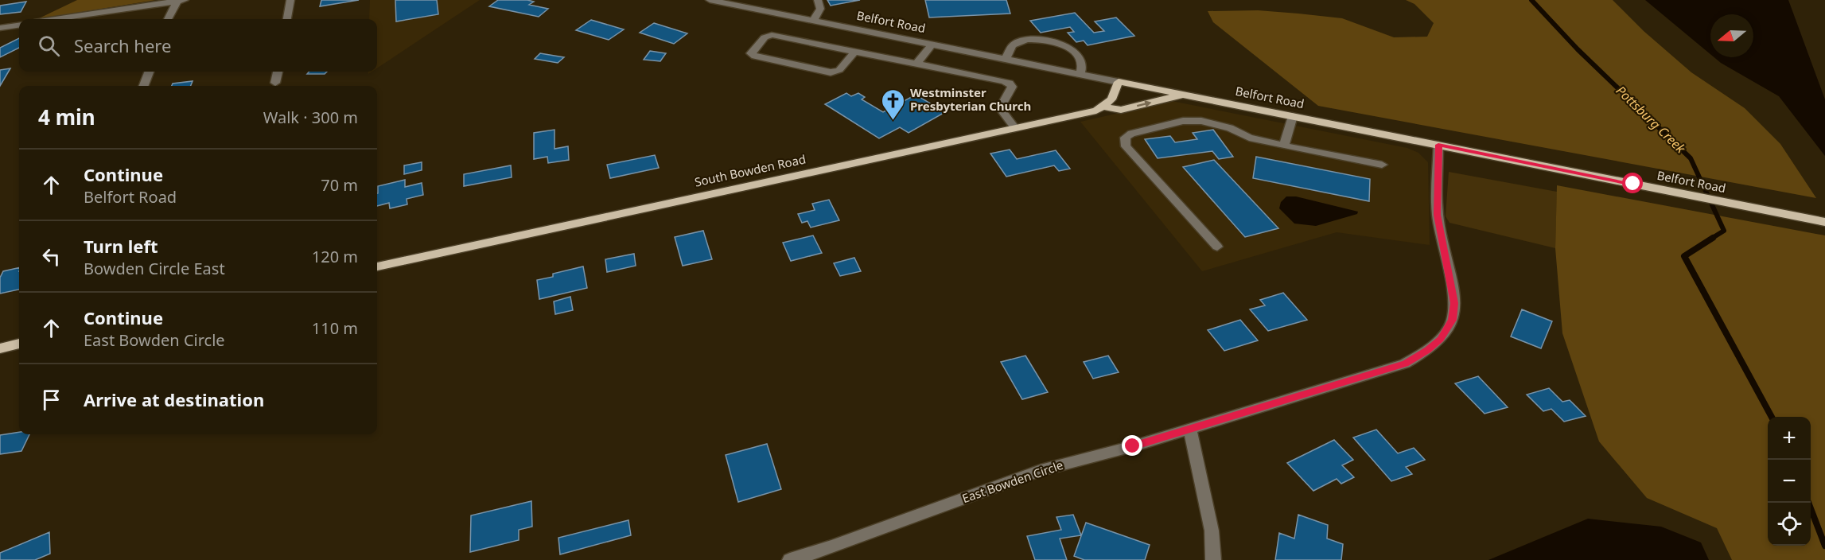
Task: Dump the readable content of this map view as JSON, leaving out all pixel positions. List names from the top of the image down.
{
  "streets": {
    "main road": ["Belfort Road", "South Bowden Road"],
    "street": ["East Bowden Circle"]
  },
  "crossings": [
    ["Belfort Road", "East Bowden Circle"]
  ],
  "water": ["Pottsburg Creek"],
  "places": {
    "church": ["Westminster Presbyterian Church"]
  },
  "north": "left",
  "page": {
    "search": "Search here",
    "heading": ["4 min", "Walk · 300 m"],
    "list": [
      ["Continue", "Belfort Road", "70 m"],
      ["Turn left", "Bowden Circle East", "120 m"],
      ["Continue", "East Bowden Circle", "110 m"],
      "Arrive at destination"
    ],
    "map_buttons": ["+", "−"]
  }
}
